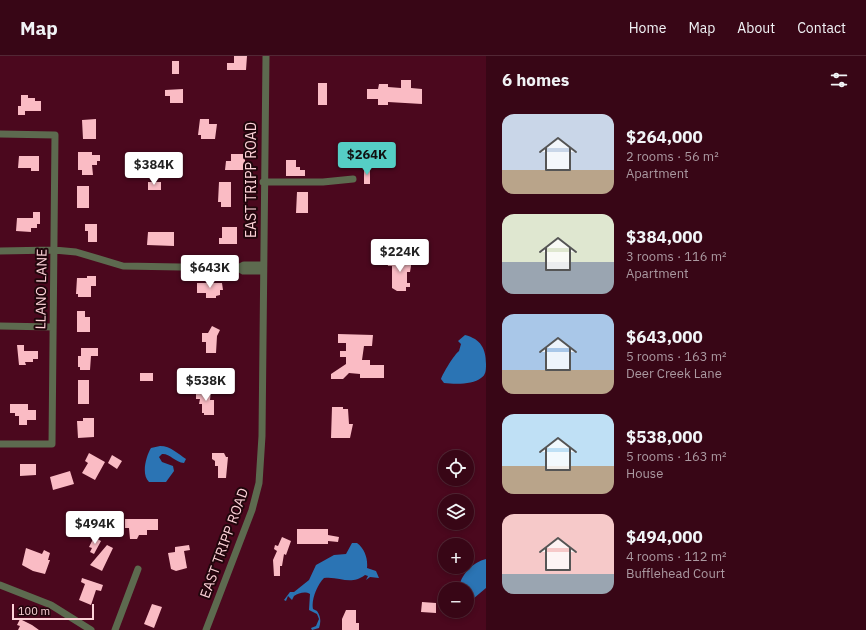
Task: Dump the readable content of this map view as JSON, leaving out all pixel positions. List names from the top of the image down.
{
  "streets": {
    "street": ["EAST TRIPP ROAD", "LLANO LANE"]
  },
  "scale_bar": "100 m",
  "page": {
    "header": "Map",
    "nav": [
      "Home",
      "Map",
      "About",
      "Contact"
    ],
    "heading": "6 homes",
    "list": [
      {
        "name": "$264,000",
        "note": "2 rooms · 56 m² · Apartment"
      },
      {
        "name": "$384,000",
        "note": "3 rooms · 116 m² · Apartment"
      },
      {
        "name": "$643,000",
        "note": "5 rooms · 163 m² · Deer Creek Lane"
      },
      {
        "name": "$538,000",
        "note": "5 rooms · 163 m² · House"
      },
      {
        "name": "$494,000",
        "note": "4 rooms · 112 m² · Bufflehead Court"
      }
    ],
    "price": [
      "$264K",
      "$384K",
      "$224K",
      "$643K",
      "$538K",
      "$494K"
    ],
    "map_buttons": ["+", "−"],
    "scale": "100 m"
  }
}
